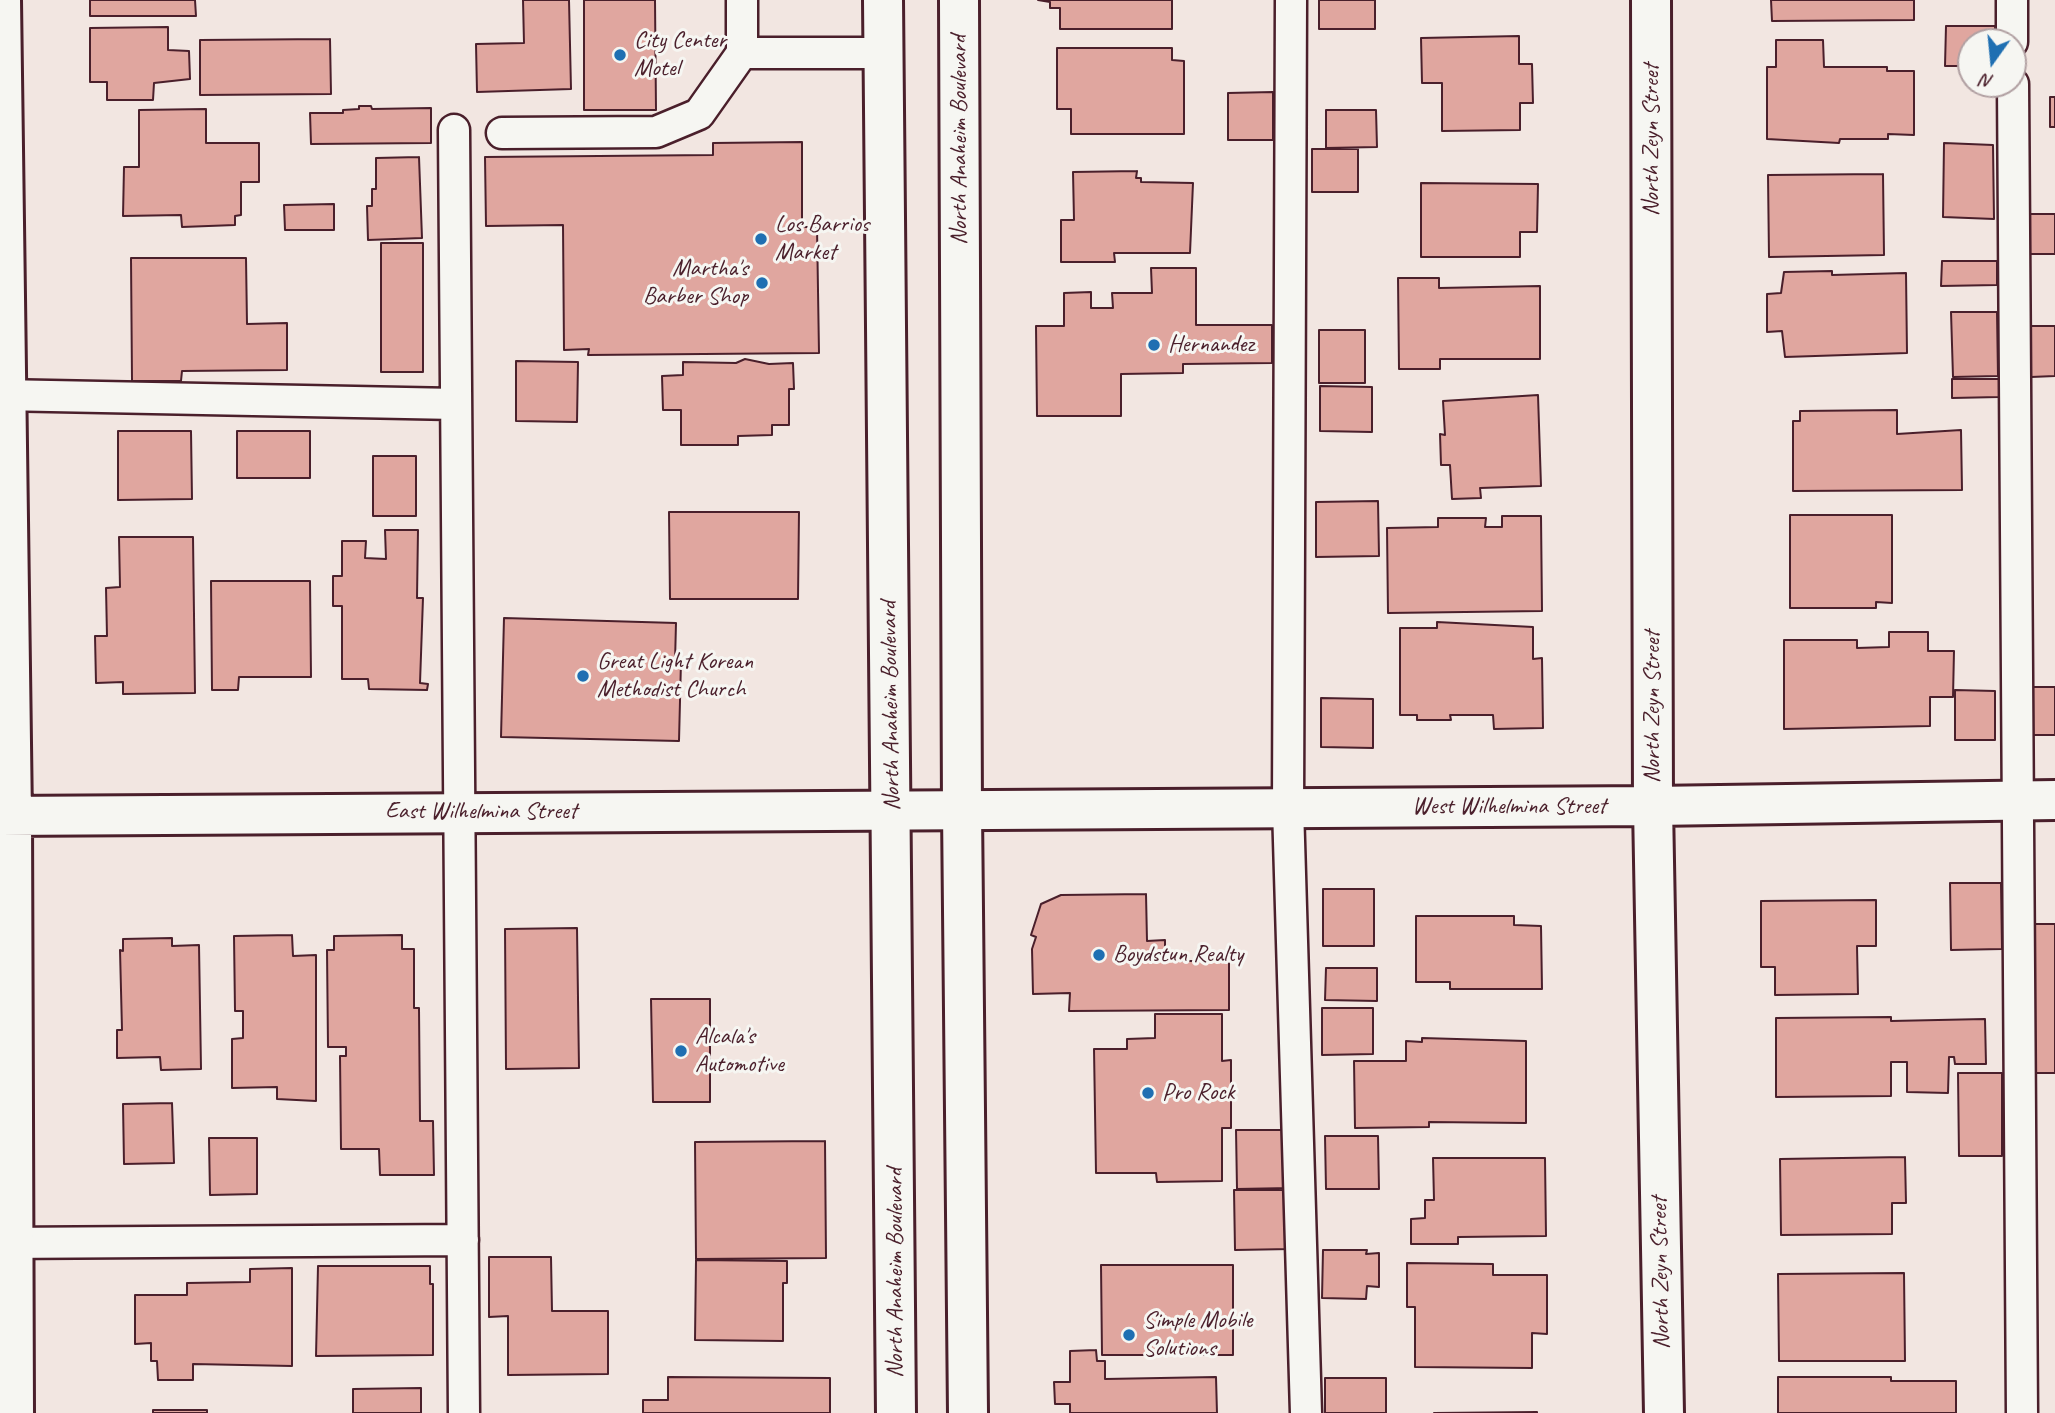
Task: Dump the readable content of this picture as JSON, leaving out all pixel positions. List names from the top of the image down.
{
  "streets": {
    "street": [
      "North Anaheim Boulevard",
      "North Zeyn Street",
      "West Wilhelmina Street",
      "East Wilhelmina Street"
    ]
  },
  "crossings": [
    ["North Anaheim Boulevard", "West Wilhelmina Street"],
    ["North Anaheim Boulevard", "East Wilhelmina Street"],
    ["North Zeyn Street", "West Wilhelmina Street"],
    ["West Wilhelmina Street", "East Wilhelmina Street"]
  ],
  "places": [
    "City Center Motel",
    "Los Barrios Market",
    "Martha's Barber Shop",
    "Hernandez",
    "Great Light Korean Methodist Church",
    "Boydstun Realty",
    "Alcala's Automotive",
    "Pro Rock",
    "Simple Mobile Solutions"
  ],
  "north": "bottom"
}
